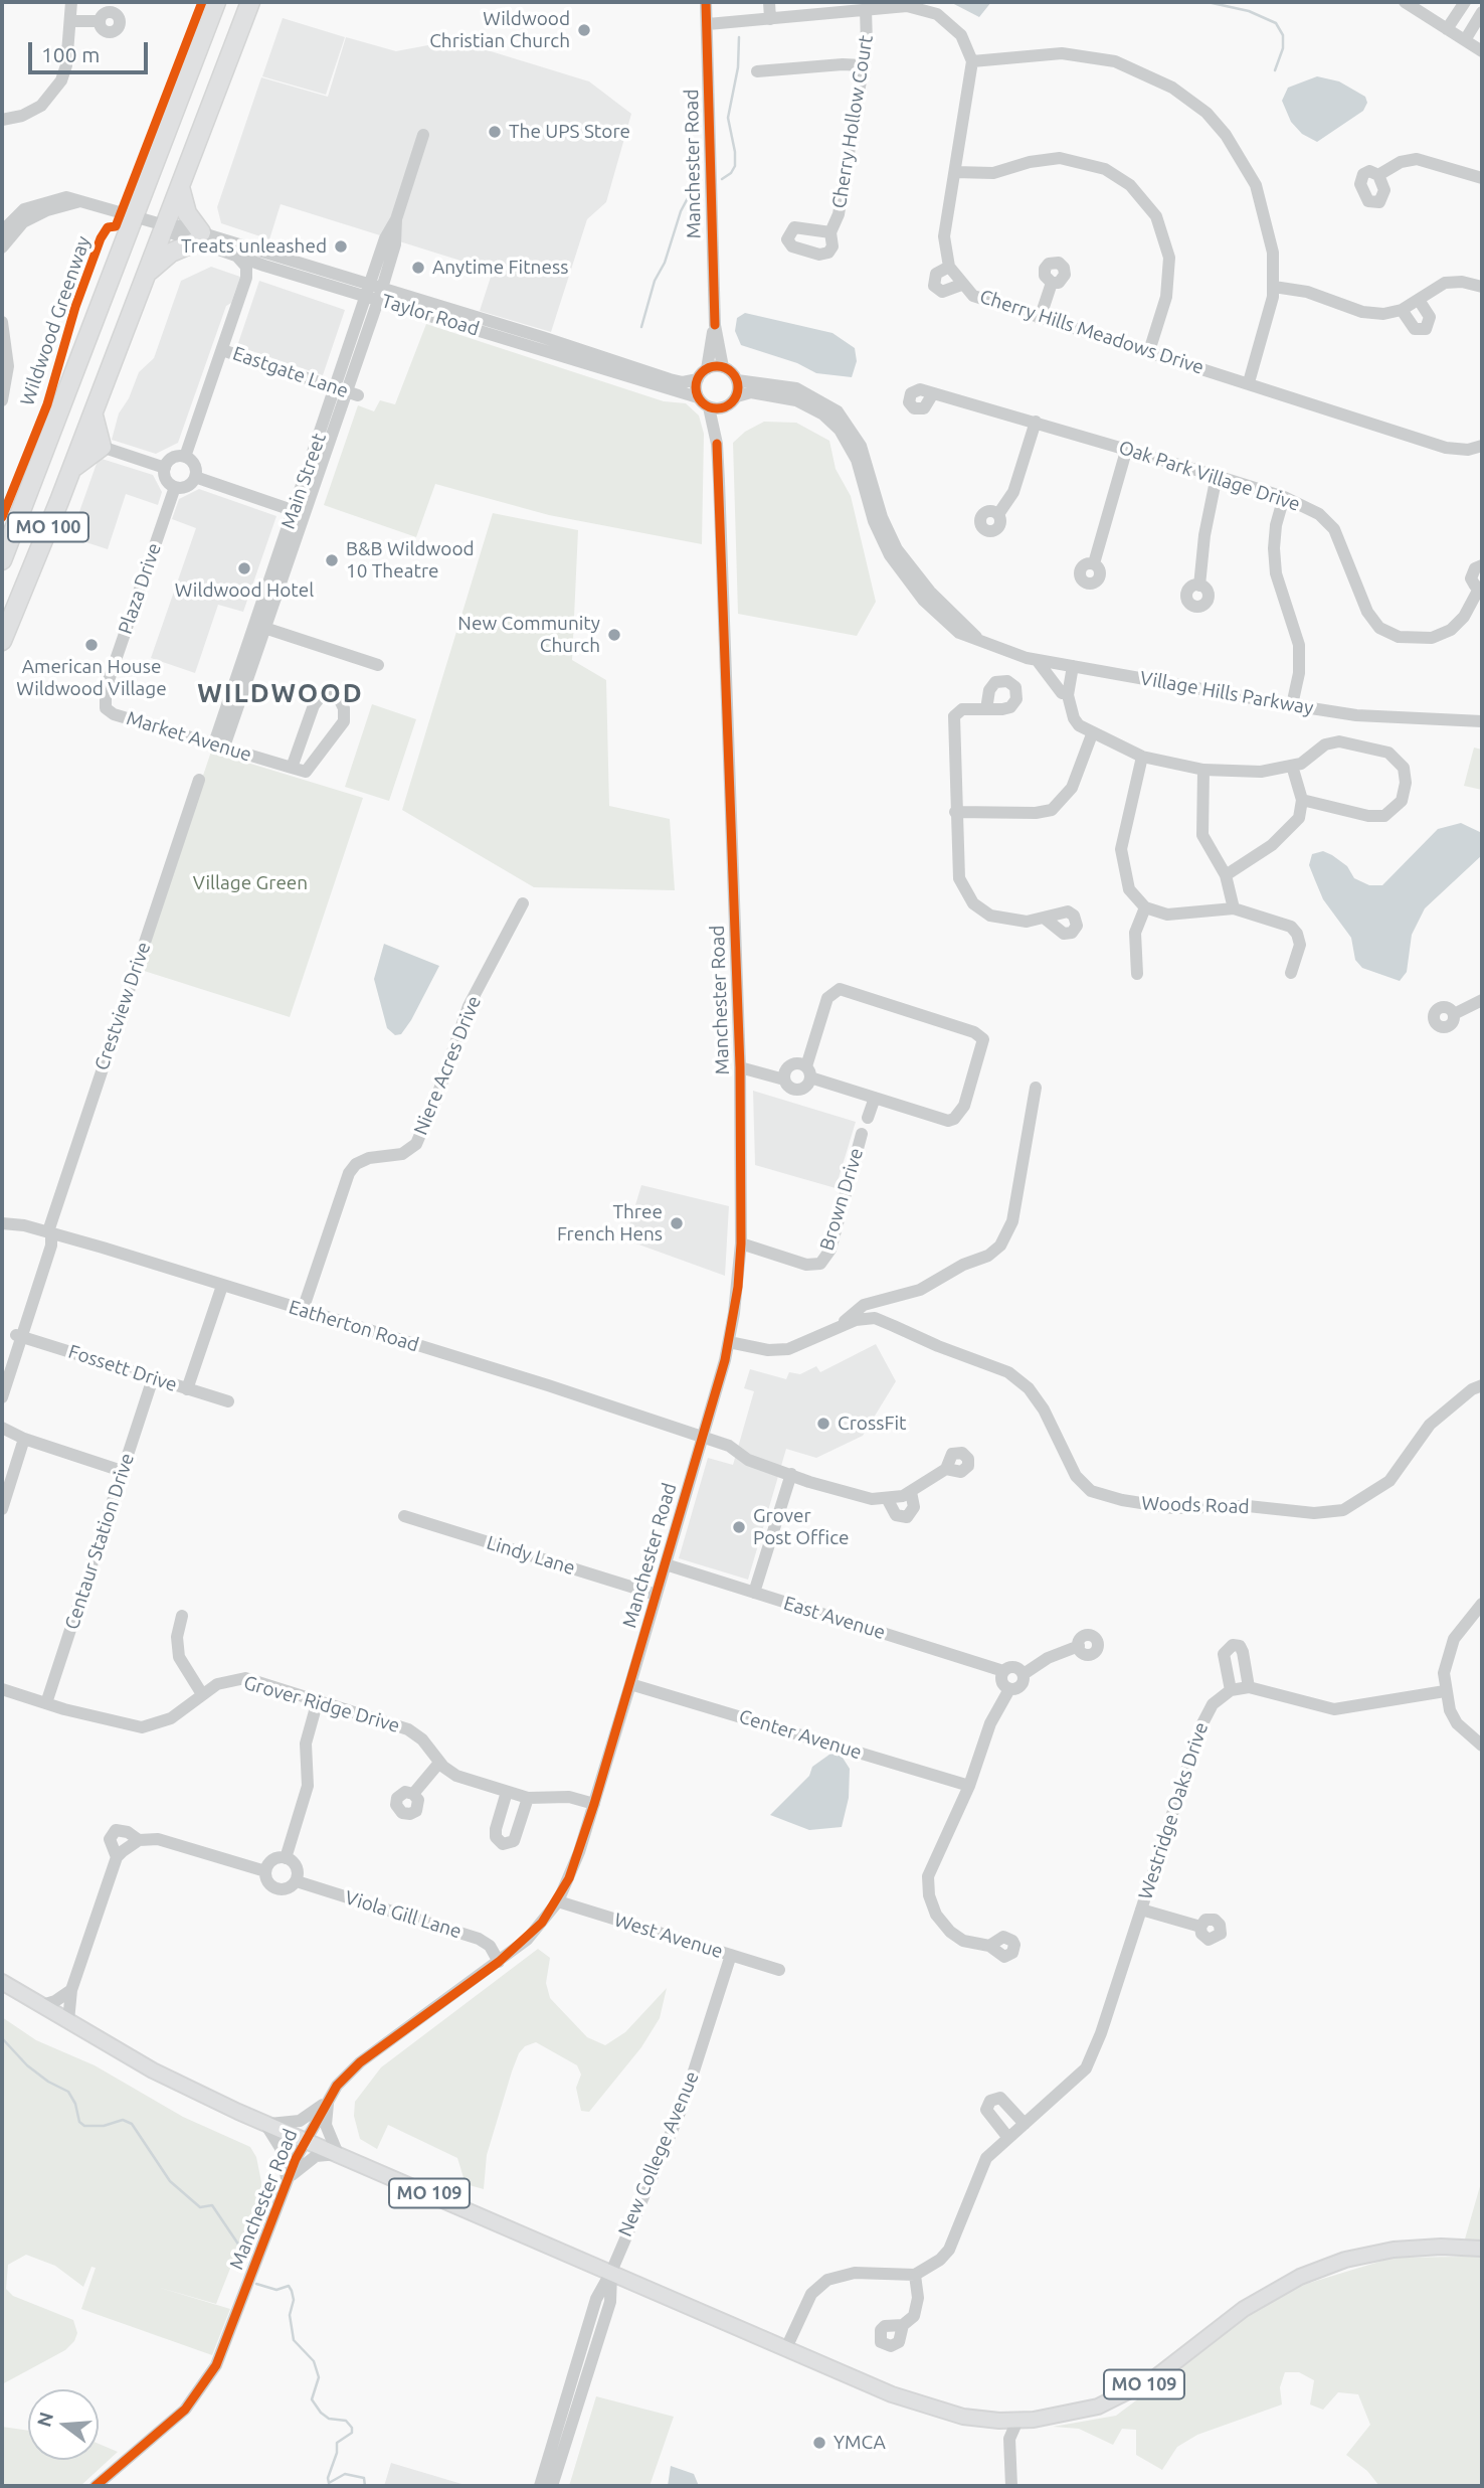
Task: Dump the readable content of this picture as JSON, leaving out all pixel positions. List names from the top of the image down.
{
  "streets": {
    "highway": ["MO 100"],
    "main road": ["MO 109"],
    "street": [
      "Cherry Hollow Court",
      "Manchester Road",
      "Taylor Road",
      "Cherry Hills Meadows Drive",
      "Eastgate Lane",
      "Oak Park Village Drive",
      "Main Street",
      "Plaza Drive",
      "Village Hills Parkway",
      "Market Avenue",
      "Crestview Drive",
      "Niere Acres Drive",
      "Brown Drive",
      "Eatherton Road",
      "Fossett Drive",
      "Woods Road",
      "Centaur Station Drive",
      "Lindy Lane",
      "East Avenue",
      "Grover Ridge Drive",
      "Center Avenue",
      "Westridge Oaks Drive",
      "Viola Gill Lane",
      "West Avenue",
      "New College Avenue"
    ],
    "cycle path": ["Wildwood Greenway"]
  },
  "crossings": [
    ["Manchester Road", "Taylor Road"],
    ["Manchester Road", "Village Hills Parkway"],
    ["Manchester Road", "Brown Drive"],
    ["Manchester Road", "Eatherton Road"],
    ["Manchester Road", "Woods Road"],
    ["Manchester Road", "Lindy Lane"],
    ["Manchester Road", "East Avenue"],
    ["Manchester Road", "Grover Ridge Drive"],
    ["Manchester Road", "Center Avenue"],
    ["Manchester Road", "Viola Gill Lane"],
    ["Manchester Road", "West Avenue"],
    ["Manchester Road", "MO 109"],
    ["Taylor Road", "Main Street"],
    ["Taylor Road", "MO 100"],
    ["Taylor Road", "Village Hills Parkway"],
    ["Eastgate Lane", "Main Street"],
    ["Main Street", "Market Avenue"],
    ["Plaza Drive", "Market Avenue"],
    ["Crestview Drive", "Eatherton Road"],
    ["Niere Acres Drive", "Eatherton Road"],
    ["Fossett Drive", "Centaur Station Drive"],
    ["Centaur Station Drive", "Grover Ridge Drive"],
    ["Viola Gill Lane", "MO 109"],
    ["West Avenue", "New College Avenue"],
    ["New College Avenue", "MO 109"]
  ],
  "districts": ["WILDWOOD"],
  "parks": ["Village Green"],
  "places": [
    "Wildwood Christian Church",
    "The UPS Store",
    "Treats unleashed",
    "Anytime Fitness",
    "B&B Wildwood 10 Theatre",
    "Wildwood Hotel",
    "New Community Church",
    "American House Wildwood Village",
    "Three French Hens",
    "CrossFit",
    "Grover Post Office",
    "YMCA"
  ],
  "scale_bar": "100 m",
  "north": "left"
}
